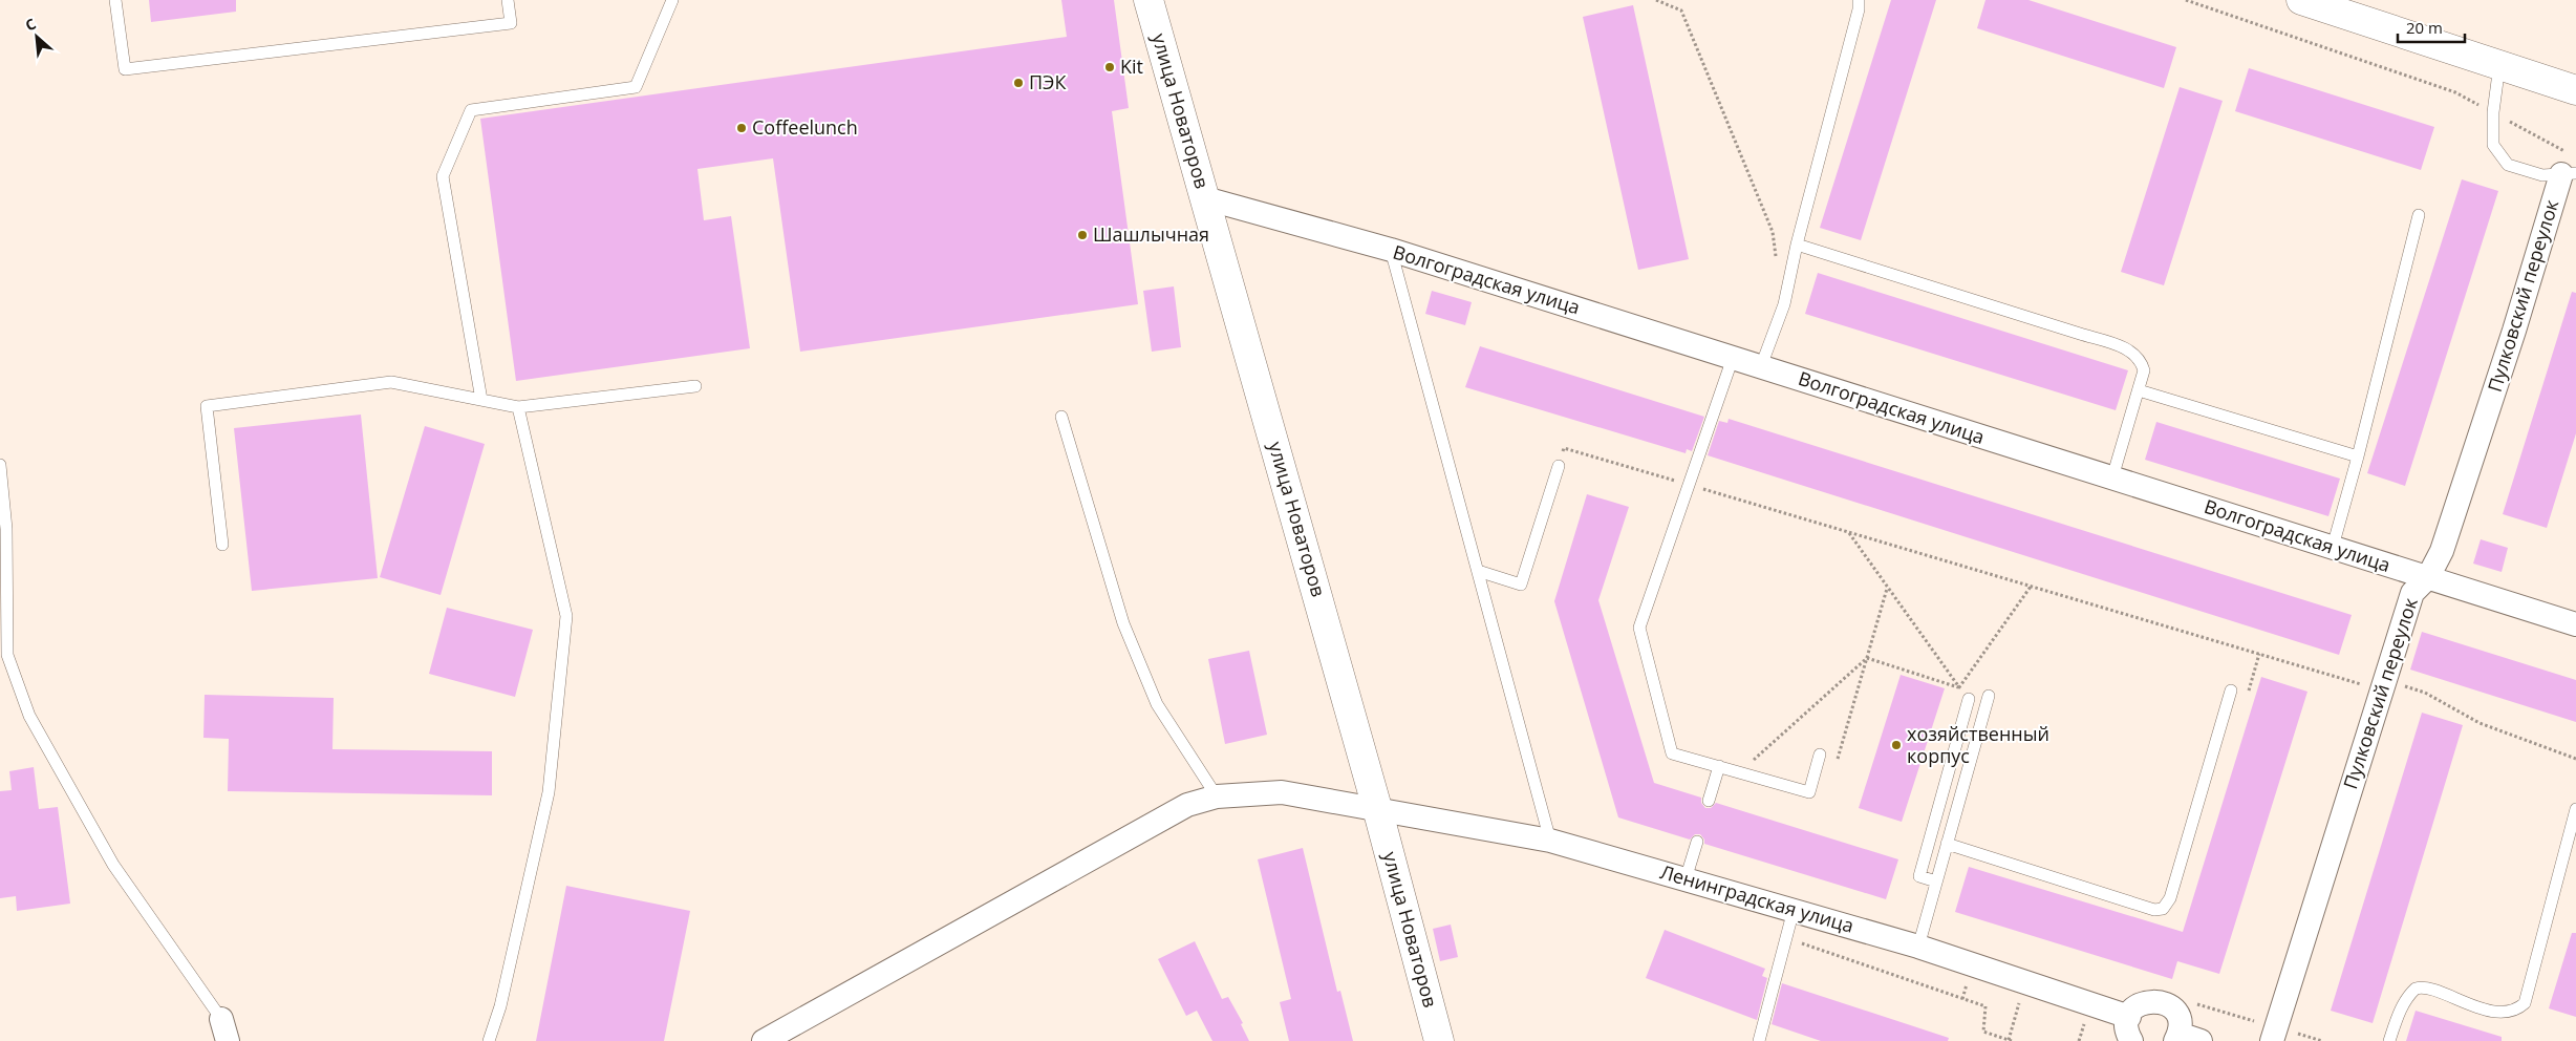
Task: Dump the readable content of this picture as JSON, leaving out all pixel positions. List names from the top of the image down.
{
  "streets": {
    "street": [
      "улица Новаторов",
      "Волгоградская улица",
      "Пулковский переулок",
      "Ленинградская улица"
    ]
  },
  "crossings": [
    ["улица Новаторов", "Волгоградская улица"],
    ["улица Новаторов", "Ленинградская улица"],
    ["Волгоградская улица", "Пулковский переулок"]
  ],
  "places": [
    "Kit",
    "ПЭК",
    "Coffeelunch",
    "Шашлычная",
    "хозяйственный корпус"
  ],
  "scale_bar": "20 m",
  "north": "top left"
}
